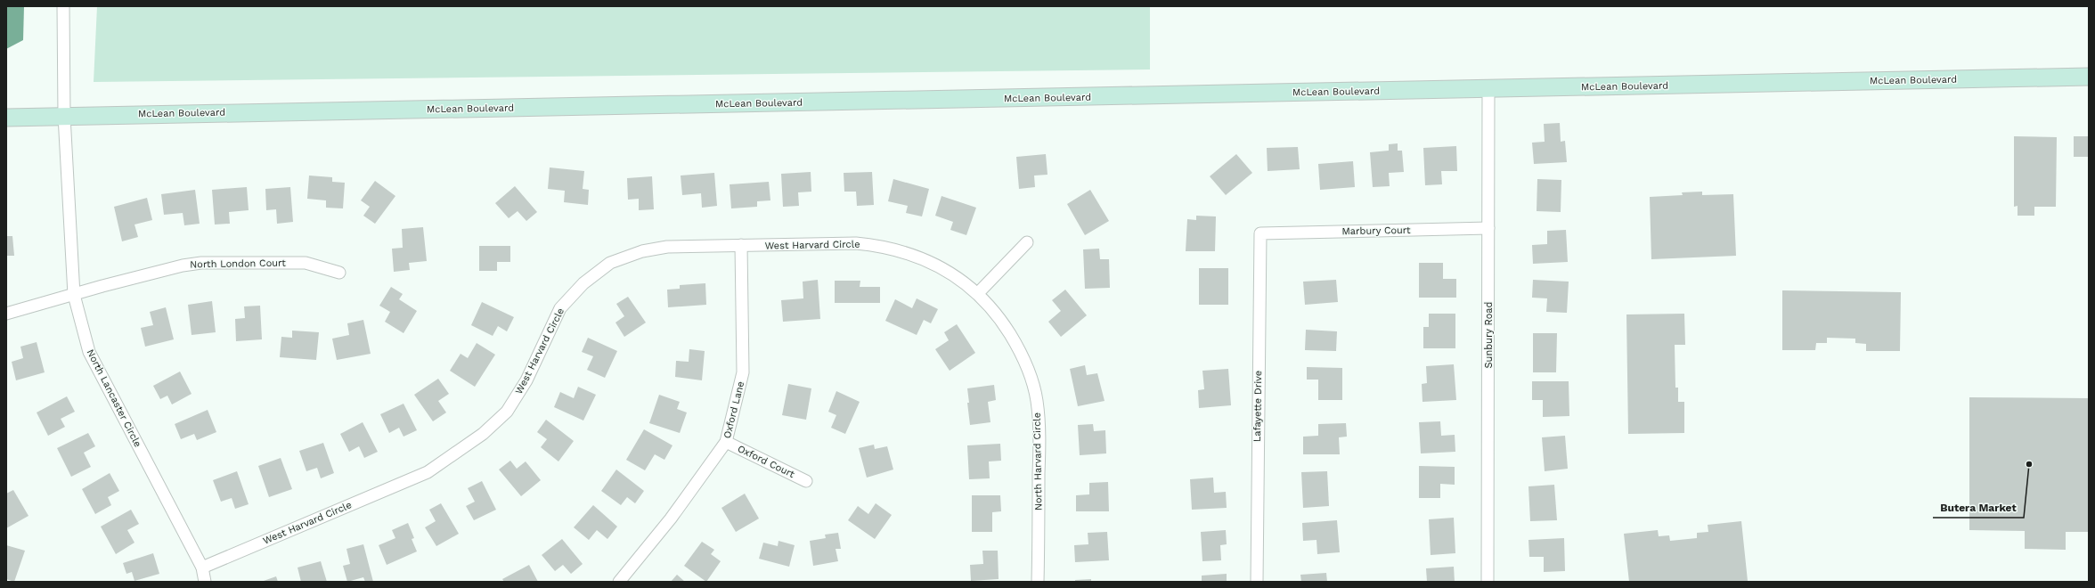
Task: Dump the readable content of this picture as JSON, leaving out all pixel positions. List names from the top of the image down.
{
  "streets": {
    "main road": ["McLean Boulevard"],
    "street": [
      "Marbury Court",
      "West Harvard Circle",
      "North London Court",
      "Sunbury Road",
      "North Lancaster Circle",
      "Lafayette Drive",
      "Oxford Lane",
      "Oxford Court",
      "North Harvard Circle"
    ]
  },
  "crossings": [
    ["McLean Boulevard", "Sunbury Road"],
    ["McLean Boulevard", "North Lancaster Circle"],
    ["Marbury Court", "Sunbury Road"],
    ["Marbury Court", "Lafayette Drive"],
    ["West Harvard Circle", "North Lancaster Circle"],
    ["West Harvard Circle", "Oxford Lane"],
    ["West Harvard Circle", "North Harvard Circle"],
    ["North London Court", "North Lancaster Circle"],
    ["Oxford Lane", "Oxford Court"]
  ],
  "places": ["Butera Market"]
}
